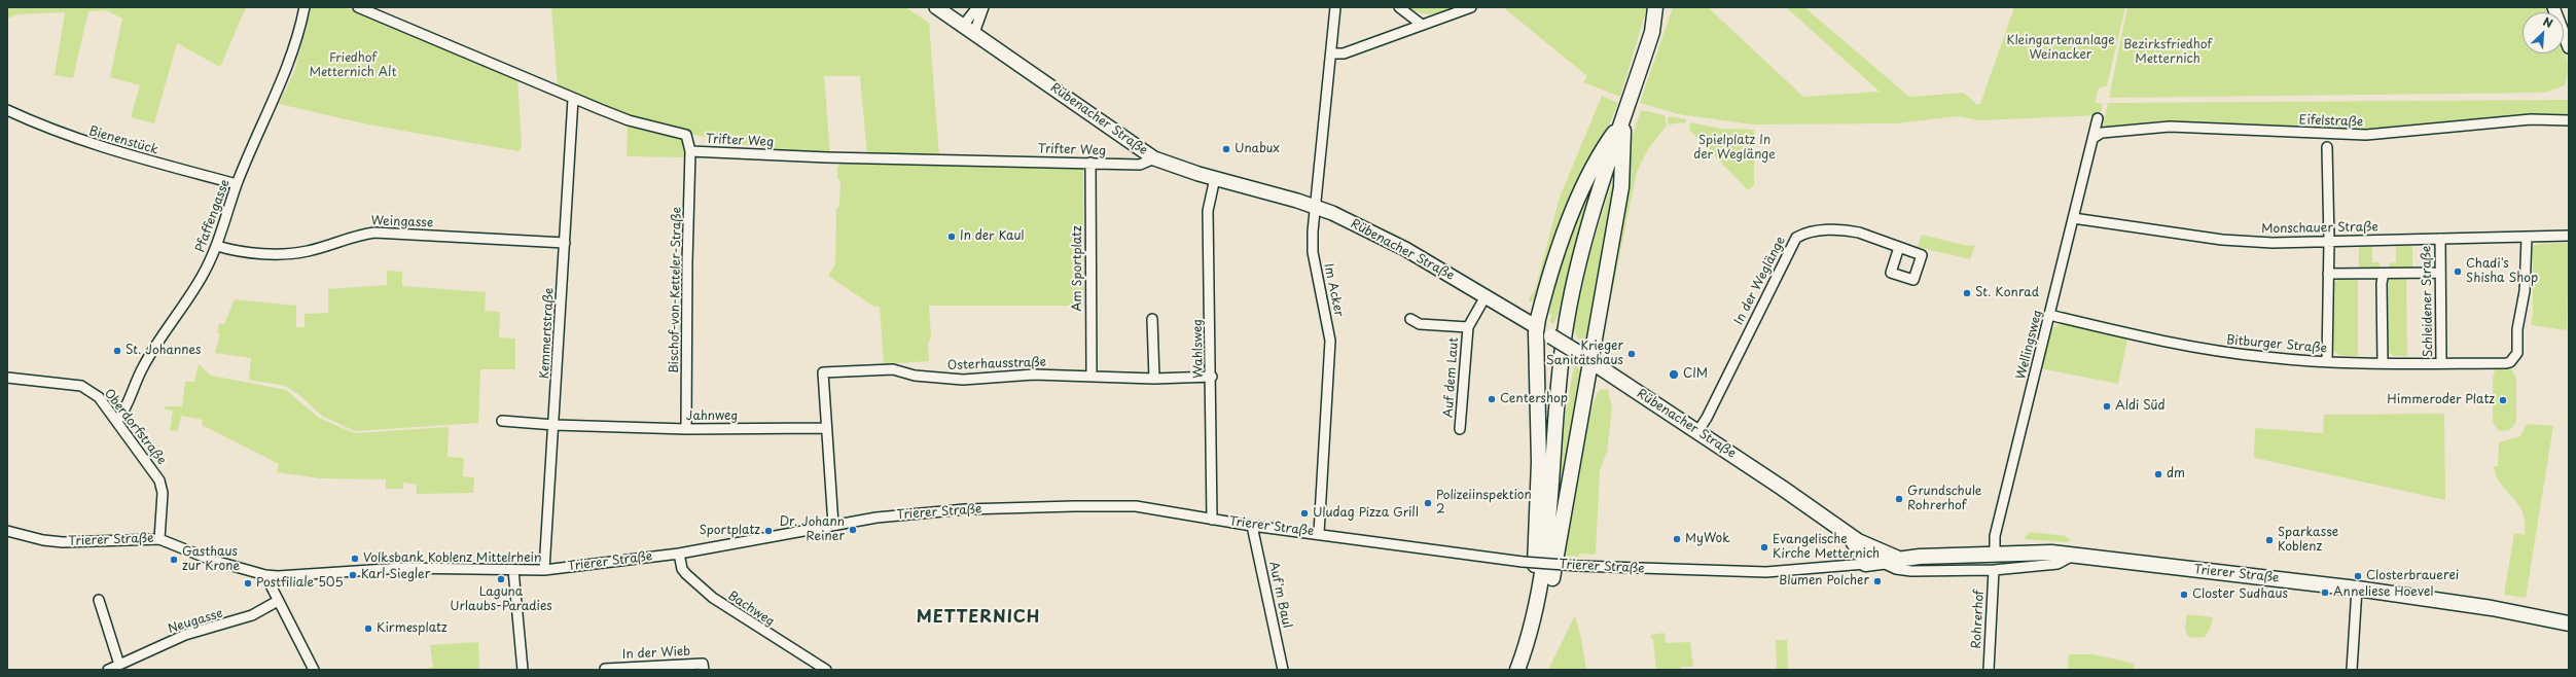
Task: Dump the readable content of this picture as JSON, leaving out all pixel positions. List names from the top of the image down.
{
  "streets": {
    "main road": ["Rübenacher Straße", "Trierer Straße"],
    "street": [
      "Eifelstraße",
      "Bienenstück",
      "Trifter Weg",
      "Pfaffengasse",
      "Weingasse",
      "Monschauer Straße",
      "Am Sportplatz",
      "In der Weglänge",
      "Bischof-von-Ketteler-Straße",
      "Im Acker",
      "Schleidener Straße",
      "Kemmertstraße",
      "Wellingsweg",
      "Bitburger Straße",
      "Wahlsweg",
      "Osterhausstraße",
      "Auf dem Laut",
      "Jahnweg",
      "Oberdorfstraße",
      "Auf'm Baul",
      "Bachweg",
      "Rohrerhof",
      "Neugasse",
      "In der Wieb"
    ]
  },
  "crossings": [
    ["Rübenacher Straße", "Trifter Weg"],
    ["Rübenacher Straße", "In der Weglänge"],
    ["Rübenacher Straße", "Im Acker"],
    ["Rübenacher Straße", "Wahlsweg"],
    ["Rübenacher Straße", "Auf dem Laut"],
    ["Rübenacher Straße", "Trierer Straße"],
    ["Eifelstraße", "Wellingsweg"],
    ["Bienenstück", "Pfaffengasse"],
    ["Trifter Weg", "Am Sportplatz"],
    ["Trifter Weg", "Bischof-von-Ketteler-Straße"],
    ["Trifter Weg", "Kemmertstraße"],
    ["Pfaffengasse", "Weingasse"],
    ["Pfaffengasse", "Oberdorfstraße"],
    ["Weingasse", "Kemmertstraße"],
    ["Monschauer Straße", "Schleidener Straße"],
    ["Monschauer Straße", "Wellingsweg"],
    ["Monschauer Straße", "Bitburger Straße"],
    ["Am Sportplatz", "Osterhausstraße"],
    ["Bischof-von-Ketteler-Straße", "Jahnweg"],
    ["Im Acker", "Trierer Straße"],
    ["Schleidener Straße", "Bitburger Straße"],
    ["Kemmertstraße", "Jahnweg"],
    ["Kemmertstraße", "Trierer Straße"],
    ["Wellingsweg", "Bitburger Straße"],
    ["Wellingsweg", "Trierer Straße"],
    ["Wahlsweg", "Osterhausstraße"],
    ["Wahlsweg", "Trierer Straße"],
    ["Osterhausstraße", "Jahnweg"],
    ["Oberdorfstraße", "Trierer Straße"],
    ["Trierer Straße", "Auf'm Baul"],
    ["Trierer Straße", "Bachweg"],
    ["Trierer Straße", "Rohrerhof"]
  ],
  "districts": ["METTERNICH"],
  "parks": [
    "Kleingartenanlage Weinacker",
    "Bezirksfriedhof Metternich",
    "Friedhof Metternich Alt",
    "Spielplatz In der Weglänge"
  ],
  "places": [
    "Unabux",
    "In der Kaul",
    "Chadi's Shisha Shop",
    "St. Konrad",
    "St. Johannes",
    "Krieger Sanitätshaus",
    "CIM",
    "Centershop",
    "Himmeroder Platz",
    "Aldi Süd",
    "dm",
    "Grundschule Rohrerhof",
    "Polizeiinspektion 2",
    "Uludag Pizza Grill",
    "Dr. Johann Reiner",
    "Sportplatz",
    "MyWok",
    "Sparkasse Koblenz",
    "Evangelische Kirche Metternich",
    "Volksbank Koblenz Mittelrhein",
    "Gasthaus zur Krone",
    "Karl Siegler",
    "Closterbrauerei",
    "Laguna Urlaubs-Paradies",
    "Blumen Polcher",
    "Postfiliale 505",
    "Anneliese Hoevel",
    "Closter Sudhaus",
    "Kirmesplatz"
  ],
  "north": "top right"
}
